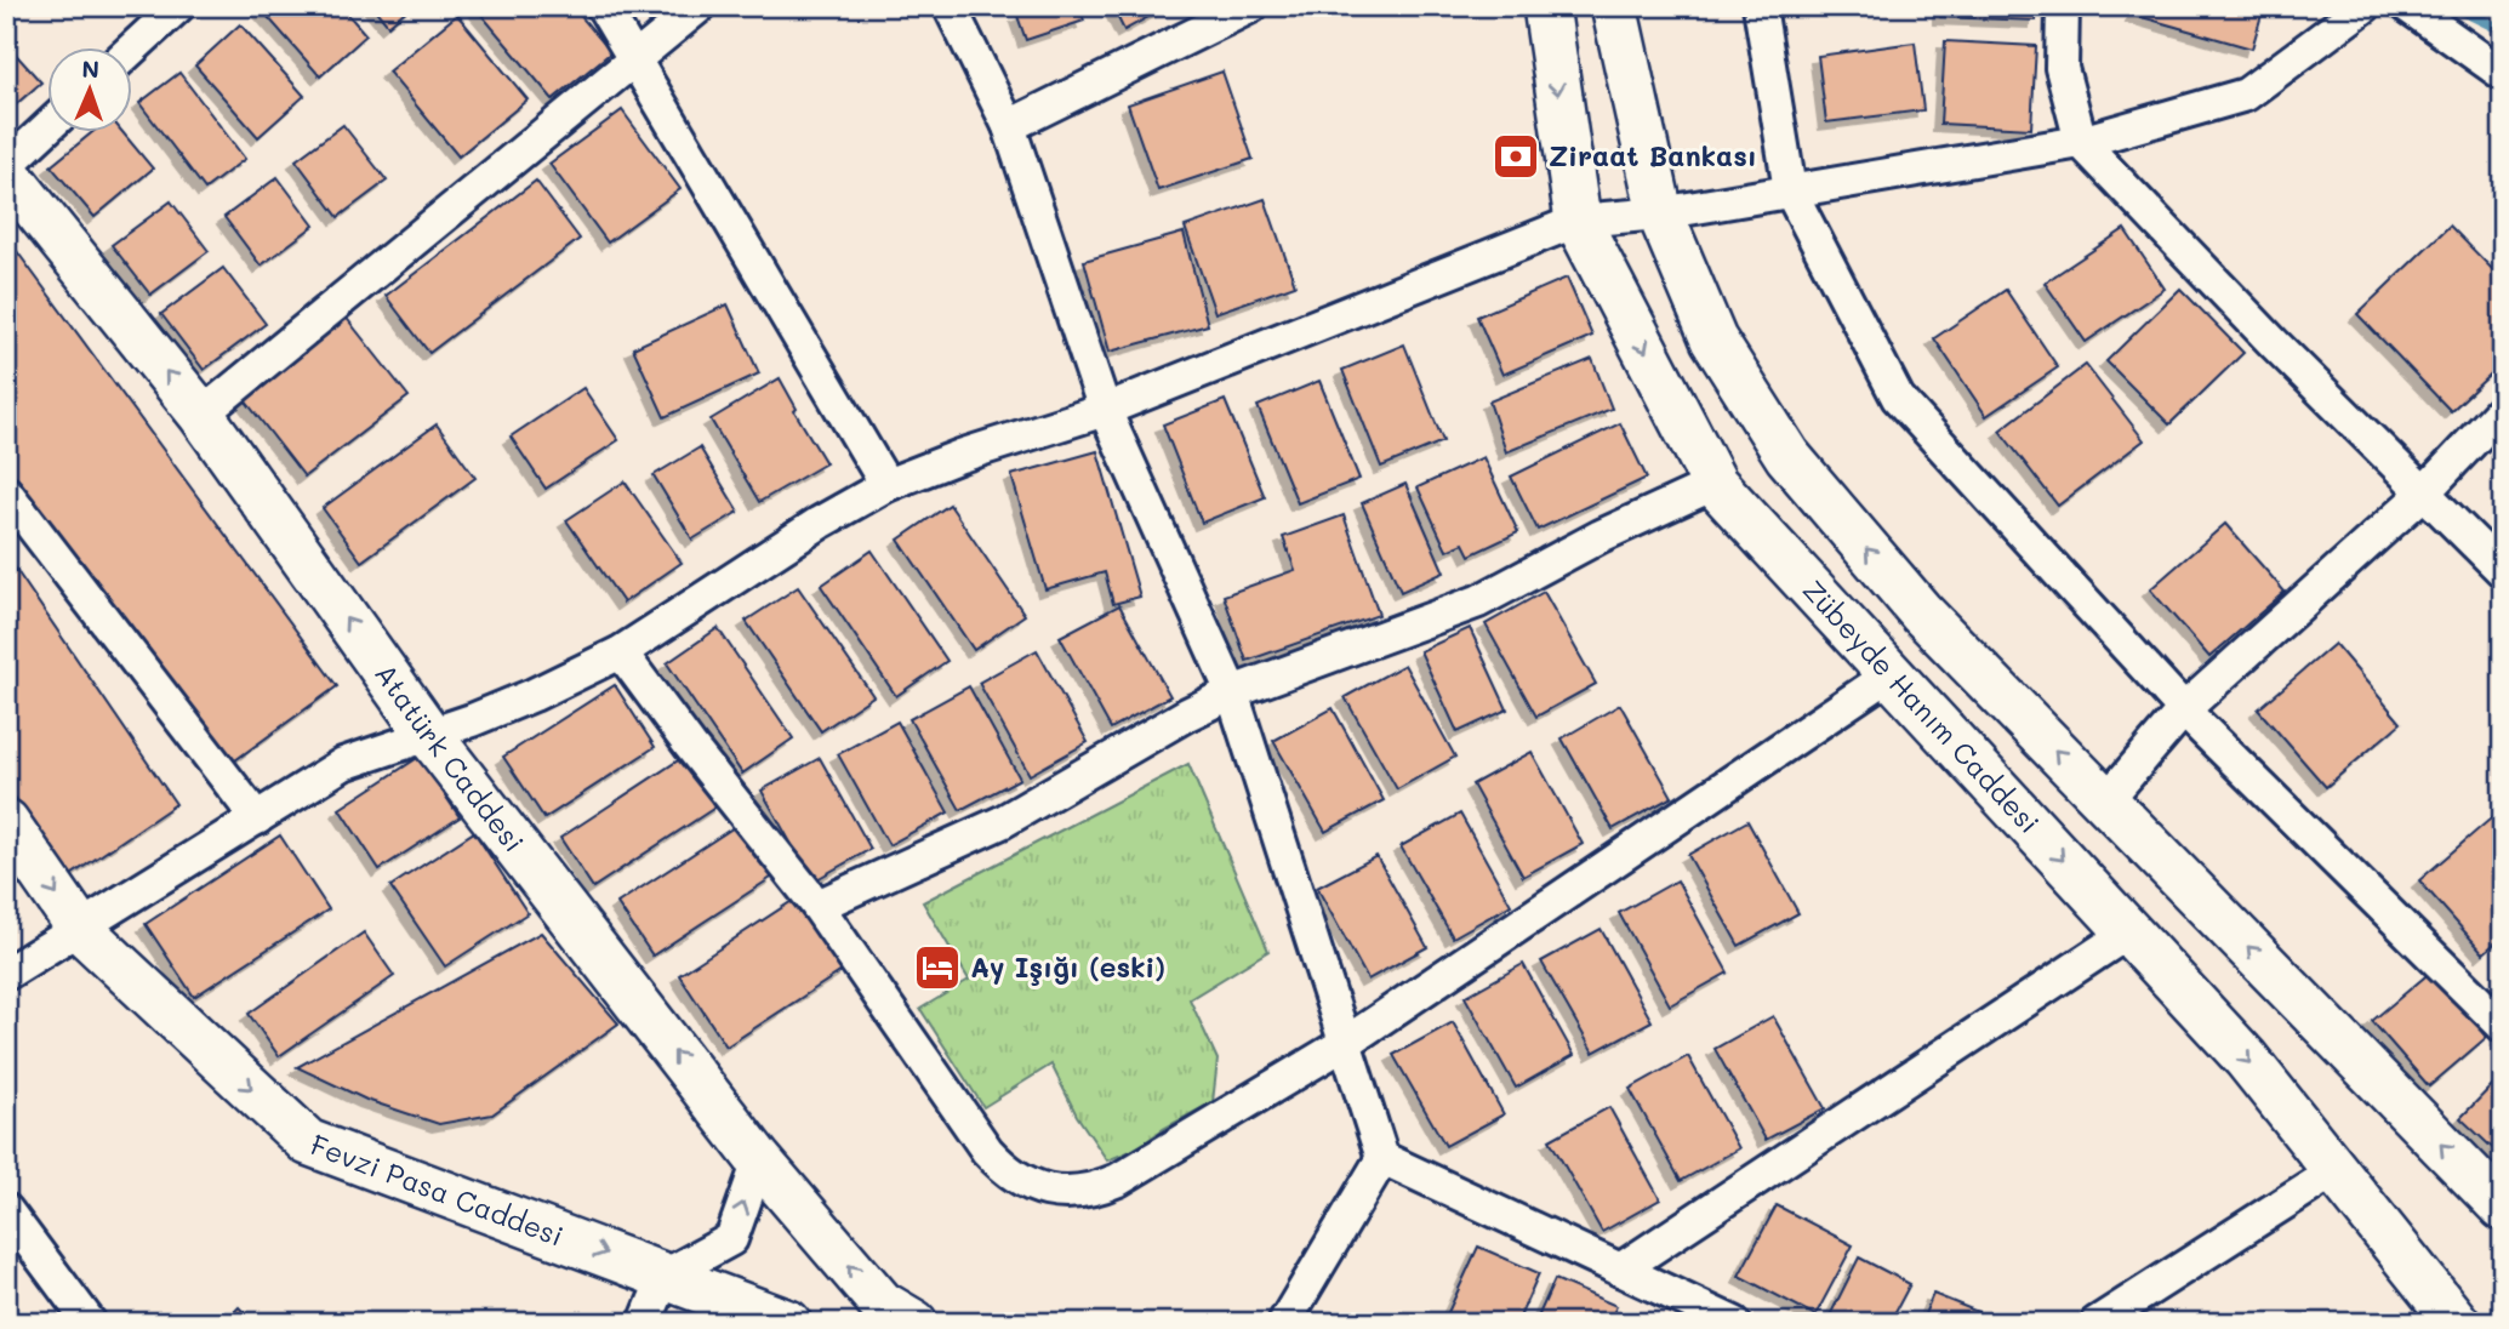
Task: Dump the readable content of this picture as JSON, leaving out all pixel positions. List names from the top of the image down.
{
  "streets": {
    "main road": ["Zübeyde Hanım Caddesi", "Atatürk Caddesi", "Fevzi Pasa Caddesi"]
  },
  "one_way": ["Atatürk Caddesi", "Fevzi Pasa Caddesi"],
  "places": {
    "bank": ["Ziraat Bankası"],
    "hotel": ["Ay Işığı (eski)"]
  },
  "north": "top"
}
